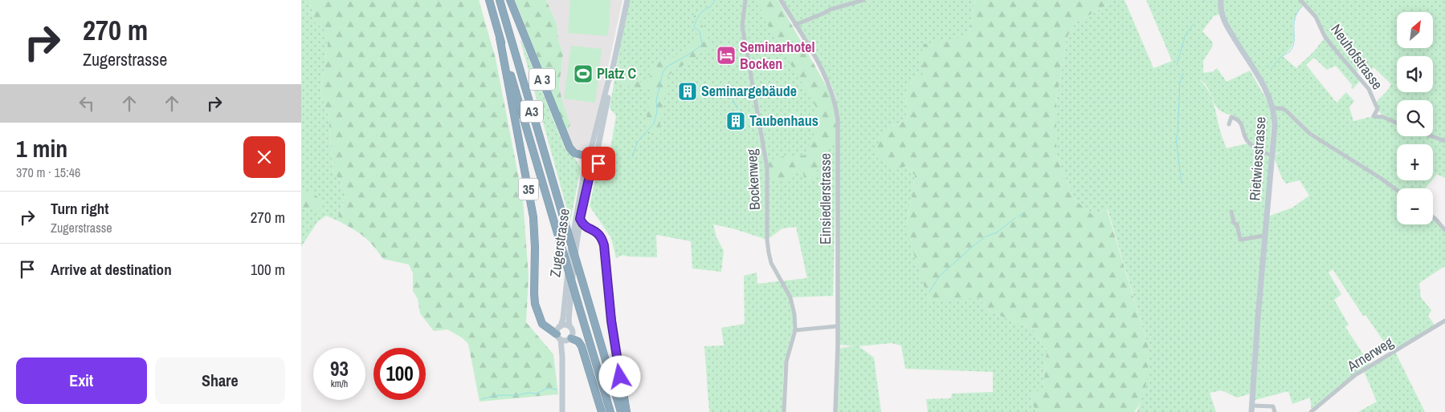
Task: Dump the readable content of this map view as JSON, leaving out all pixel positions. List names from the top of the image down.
{
  "streets": {
    "highway": ["A 3", "A3", "35"],
    "main road": ["Rietwiesstrasse", "Zugerstrasse"],
    "street": [
      "Neuhofstrasse",
      "Bockenweg",
      "Einsiedlerstrasse",
      "Arnerweg"
    ]
  },
  "crossings": [
    ["A 3", "Zugerstrasse"],
    ["A3", "35"],
    ["35", "Zugerstrasse"]
  ],
  "places": {
    "hotel": ["Seminarhotel Bocken"],
    "sports": ["Platz C"],
    "building": ["Seminargebäude", "Taubenhaus"]
  },
  "north": "top right",
  "page": {
    "turn": ["270 m", "Zugerstrasse"],
    "map_buttons": ["+", "−"],
    "heading": ["1 min", "370 m · 15:46"],
    "list": [
      {
        "name": "Turn right",
        "note": "Zugerstrasse",
        "value": "270 m"
      },
      {
        "name": "Arrive at destination",
        "value": "100 m"
      }
    ],
    "speed": "93 km/h",
    "limit": "100",
    "buttons": ["Exit", "Share"]
  }
}
